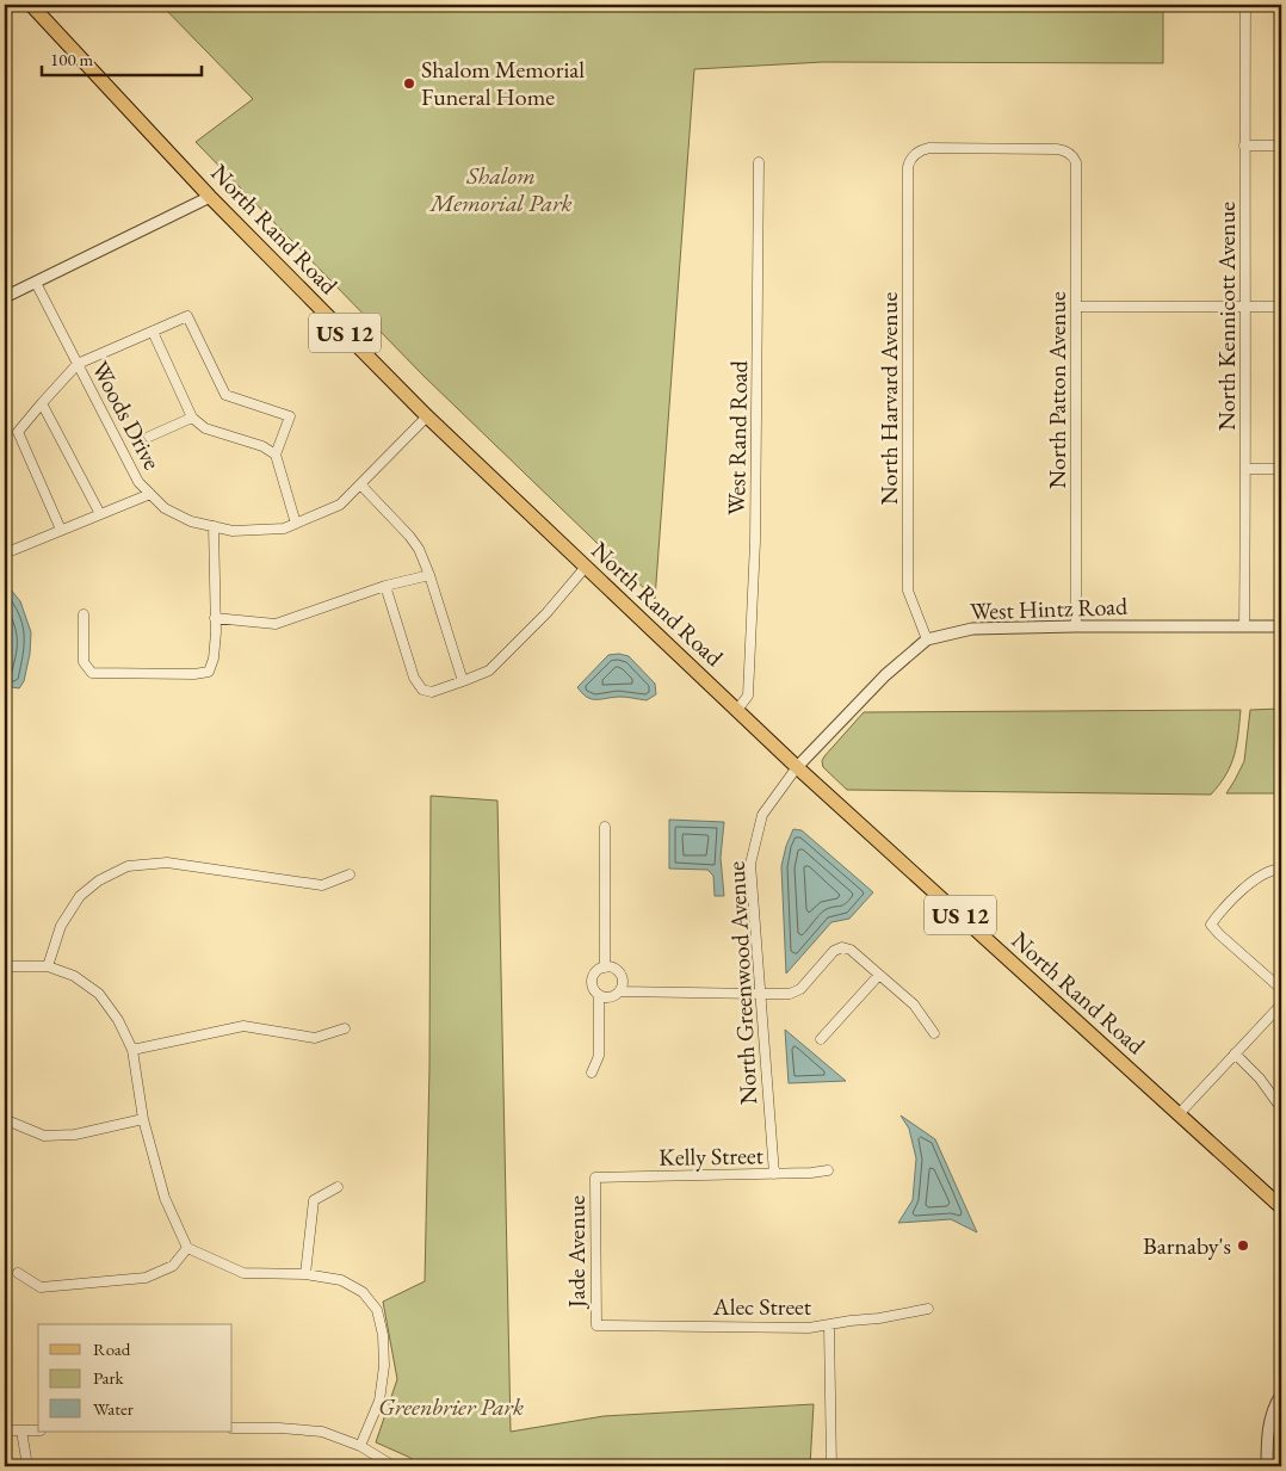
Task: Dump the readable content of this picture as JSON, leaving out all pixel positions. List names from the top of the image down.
{
  "streets": {
    "main road": ["North Rand Road", "US 12"],
    "street": [
      "North Kennicott Avenue",
      "North Patton Avenue",
      "North Harvard Avenue",
      "Woods Drive",
      "West Rand Road",
      "West Hintz Road",
      "North Greenwood Avenue",
      "Kelly Street",
      "Jade Avenue",
      "Alec Street"
    ]
  },
  "crossings": [
    ["North Rand Road", "Woods Drive"],
    ["North Rand Road", "West Rand Road"],
    ["North Rand Road", "West Hintz Road"],
    ["North Rand Road", "North Greenwood Avenue"],
    ["North Kennicott Avenue", "West Hintz Road"],
    ["North Patton Avenue", "North Harvard Avenue"],
    ["North Patton Avenue", "West Hintz Road"],
    ["North Harvard Avenue", "West Hintz Road"],
    ["West Hintz Road", "North Greenwood Avenue"],
    ["North Greenwood Avenue", "Kelly Street"],
    ["Kelly Street", "Jade Avenue"],
    ["Jade Avenue", "Alec Street"]
  ],
  "parks": ["Shalom Memorial Park", "Greenbrier Park"],
  "places": ["Shalom Memorial Funeral Home", "Barnaby's"],
  "legend": ["Road", "Park", "Water"],
  "scale_bar": "100 m"
}
